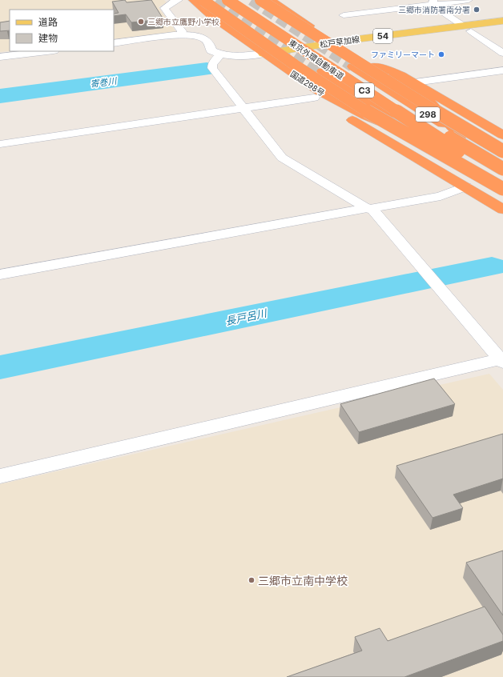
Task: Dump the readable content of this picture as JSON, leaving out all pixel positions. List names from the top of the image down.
{
  "streets": {
    "highway": [
      "東京外環自動車道",
      "国道298号",
      "C3",
      "298"
    ],
    "main road": ["54", "松戸草加線"]
  },
  "crossings": [
    ["松戸草加線", "国道298号"],
    ["松戸草加線", "298"],
    ["国道298号", "298"]
  ],
  "water": ["寄巻川", "長戸呂川"],
  "places": [
    "三郷市消防署南分署",
    "三郷市立鷹野小学校",
    "ファミリーマート",
    "三郷市立南中学校"
  ],
  "legend": ["道路", "建物"]
}
